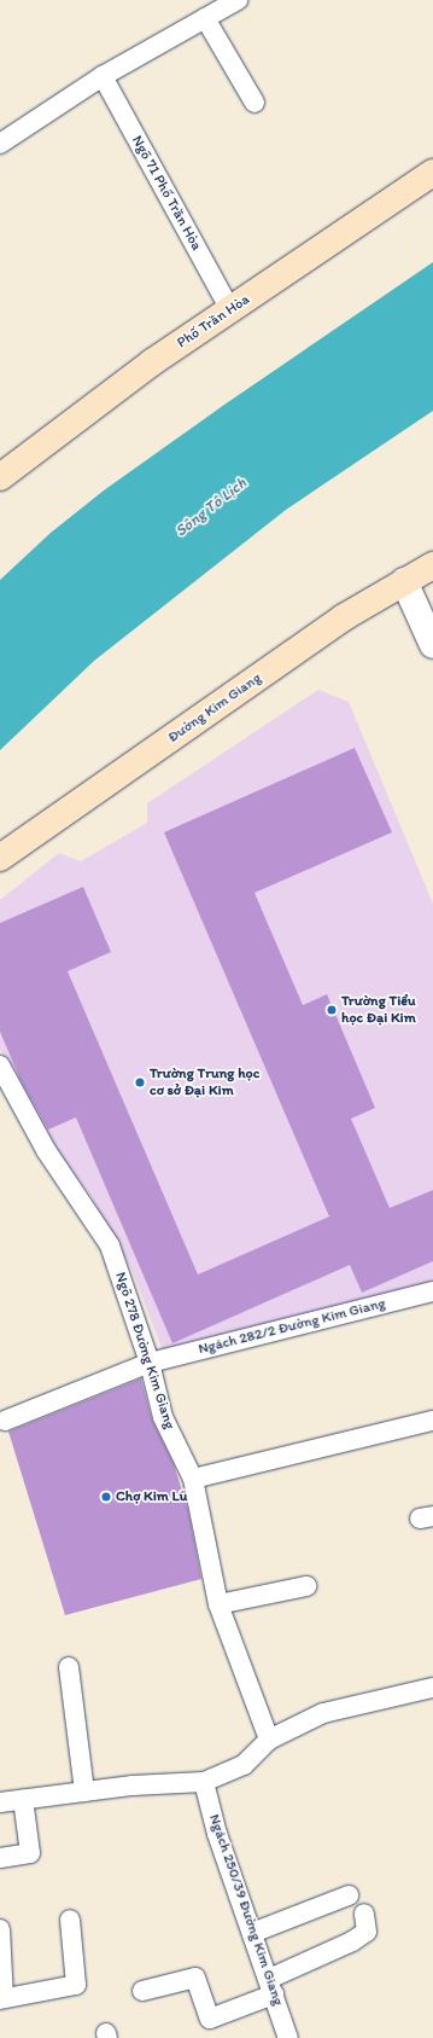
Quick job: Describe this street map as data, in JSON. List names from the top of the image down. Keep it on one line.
{"streets":{"main road":["Phố Trần Hòa","Đường Kim Giang"],"lane":["Ngõ 71 Phố Trần Hòa","Ngách 282/2 Đường Kim Giang","Ngõ 278 Đường Kim Giang","Ngách 250/39 Đường Kim Giang"]},"crossings":[["Ngõ 71 Phố Trần Hòa","Phố Trần Hòa"],["Ngách 282/2 Đường Kim Giang","Ngõ 278 Đường Kim Giang"]],"water":["Sông Tô Lịch"],"places":["Trường Tiểu học Đại Kim","Trường Trung học cơ sở Đại Kim","Chợ Kim Lũ"]}
